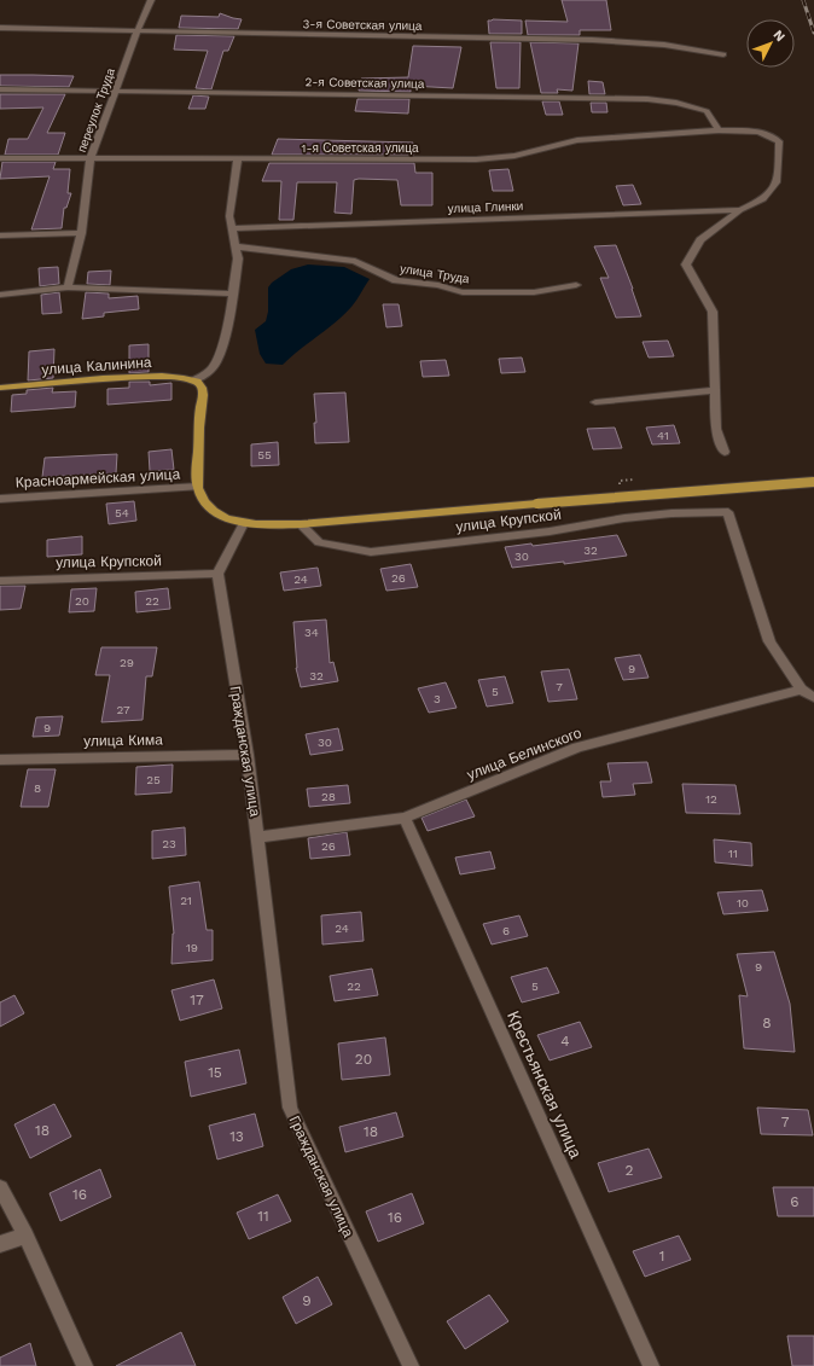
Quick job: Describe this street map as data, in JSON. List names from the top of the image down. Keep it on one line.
{"streets":{"main road":["улица Калинина"],"street":["3-я Советская улица","2-я Советская улица","переулок Труда","1-я Советская улица","улица Глинки","улица Труда","Красноармейская улица","улица Крупской","улица Кима","Гражданская улица","улица Белинского","Крестьянская улица"]},"crossings":[["3-я Советская улица","переулок Труда"],["2-я Советская улица","переулок Труда"],["2-я Советская улица","1-я Советская улица"],["переулок Труда","1-я Советская улица"],["1-я Советская улица","улица Глинки"],["улица Крупской","Гражданская улица"],["улица Крупской","улица Белинского"],["улица Кима","Гражданская улица"],["Гражданская улица","улица Белинского"],["улица Белинского","Крестьянская улица"]],"house_numbers":["41","55","54","32","30","26","24","20","22","34","29","9","32","7","5","3","27","9","30","25","8","28","12","23","26","11","21","10","24","6","19","9","22","5","17","8","4","20","15","7","18","18","13","2","16","6","11","16","1","9"],"north":"top right"}
